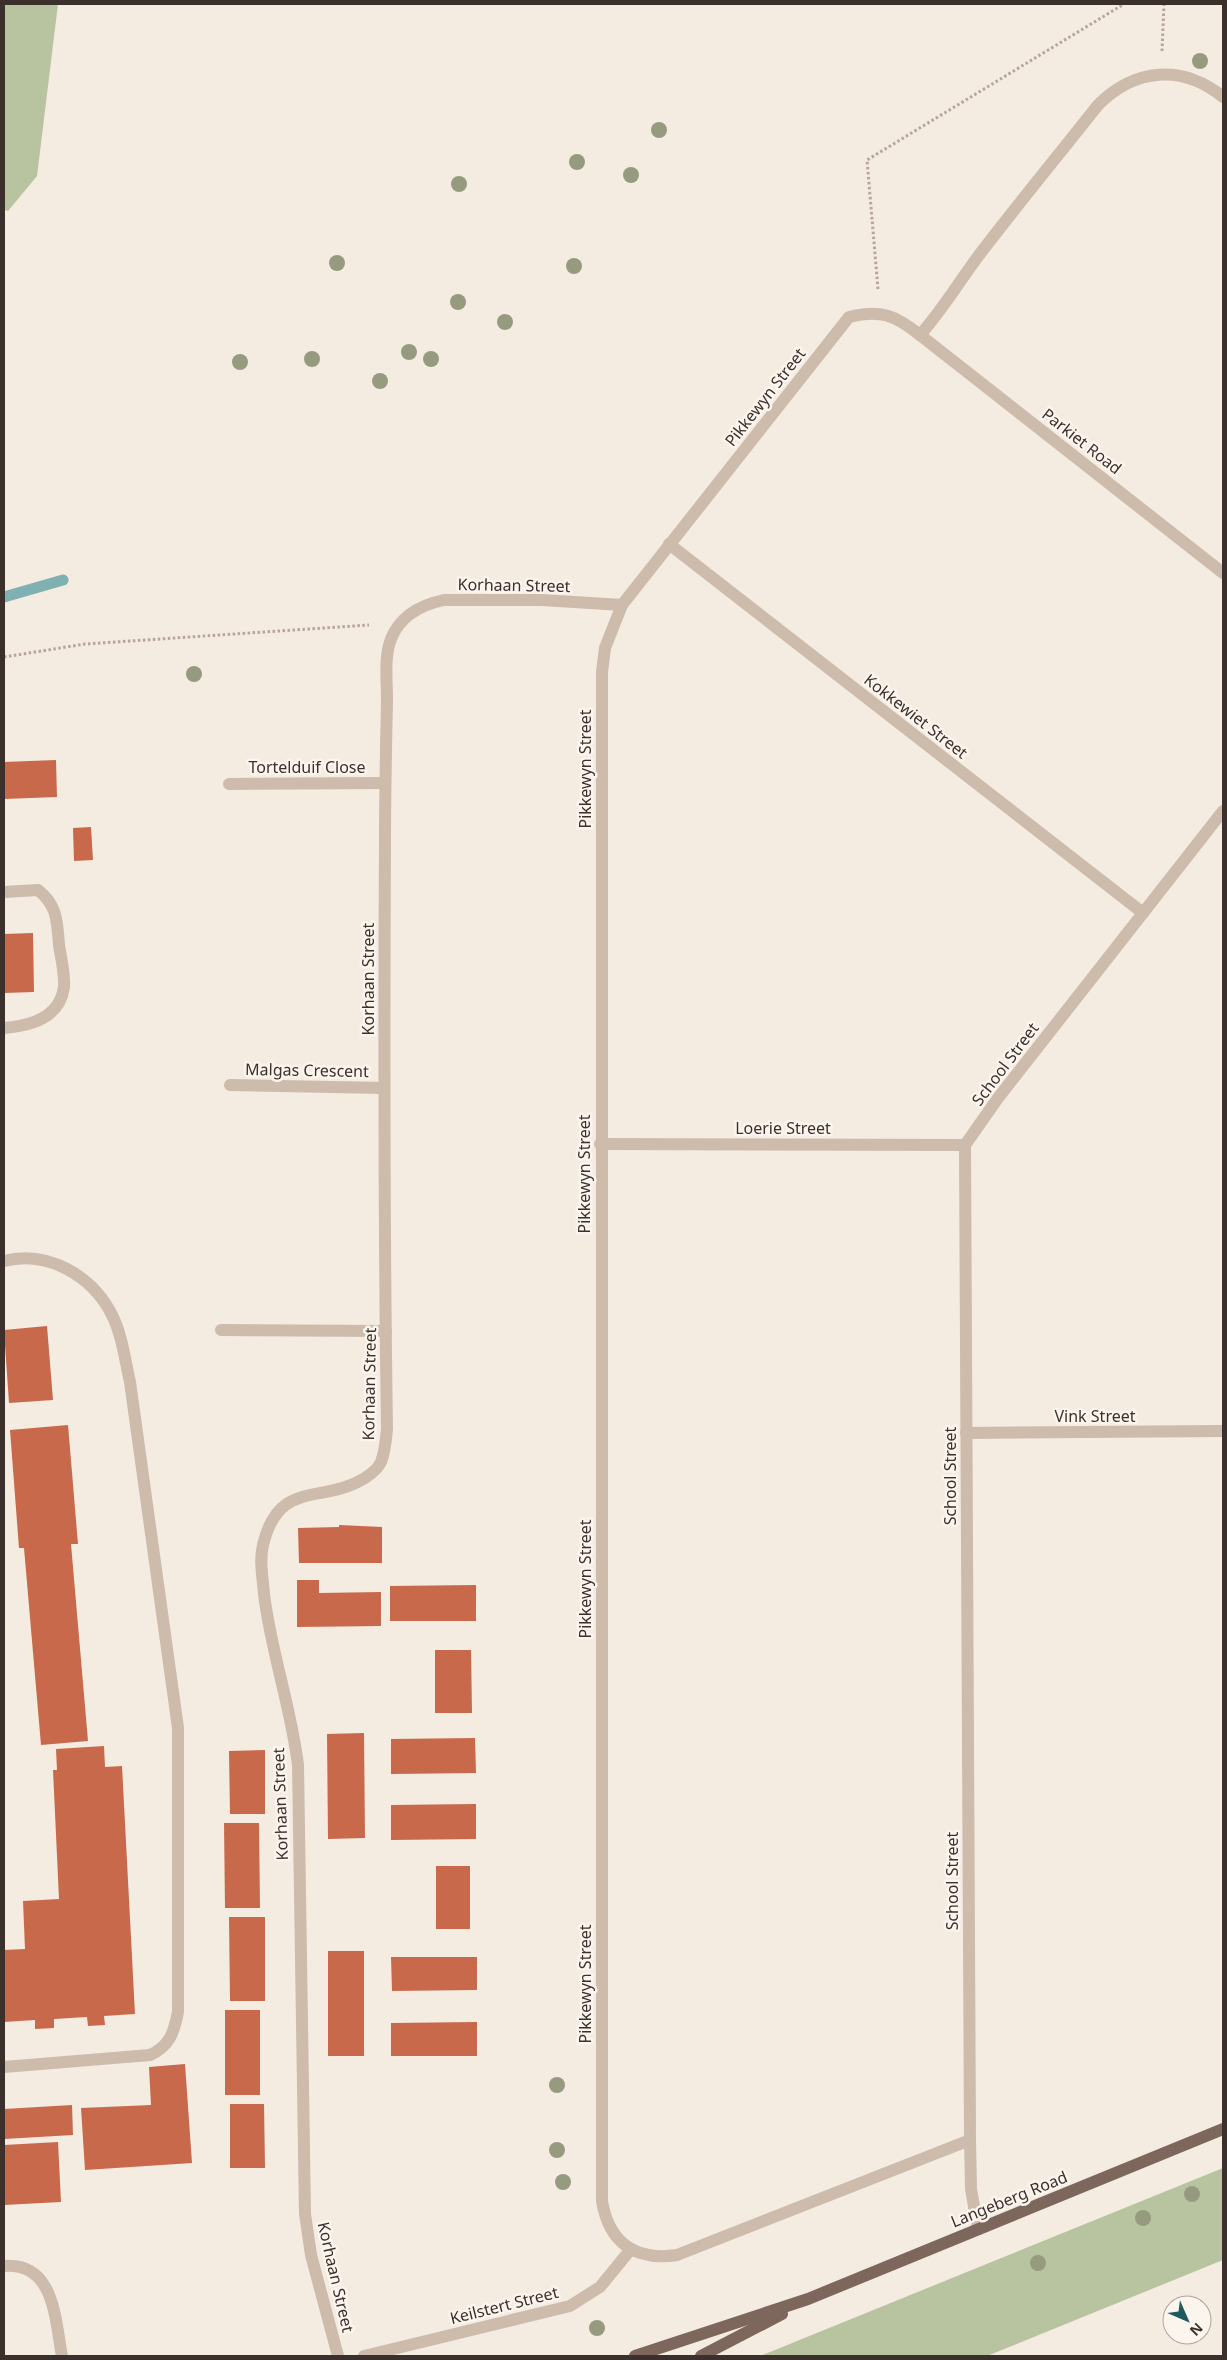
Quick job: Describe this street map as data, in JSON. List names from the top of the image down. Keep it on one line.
{"streets":{"main road":["Langeberg Road"],"street":["Pikkewyn Street","Parkiet Road","Korhaan Street","Kokkewiet Street","Tortelduif Close","School Street","Malgas Crescent","Loerie Street","Vink Street","Keilstert Street"]},"crossings":[["Pikkewyn Street","Parkiet Road"],["Pikkewyn Street","Korhaan Street"],["Pikkewyn Street","Kokkewiet Street"],["Pikkewyn Street","School Street"],["Pikkewyn Street","Loerie Street"],["Pikkewyn Street","Keilstert Street"],["Korhaan Street","Tortelduif Close"],["Korhaan Street","Malgas Crescent"],["Kokkewiet Street","School Street"],["School Street","Loerie Street"],["School Street","Vink Street"],["School Street","Langeberg Road"]],"north":"bottom right"}
